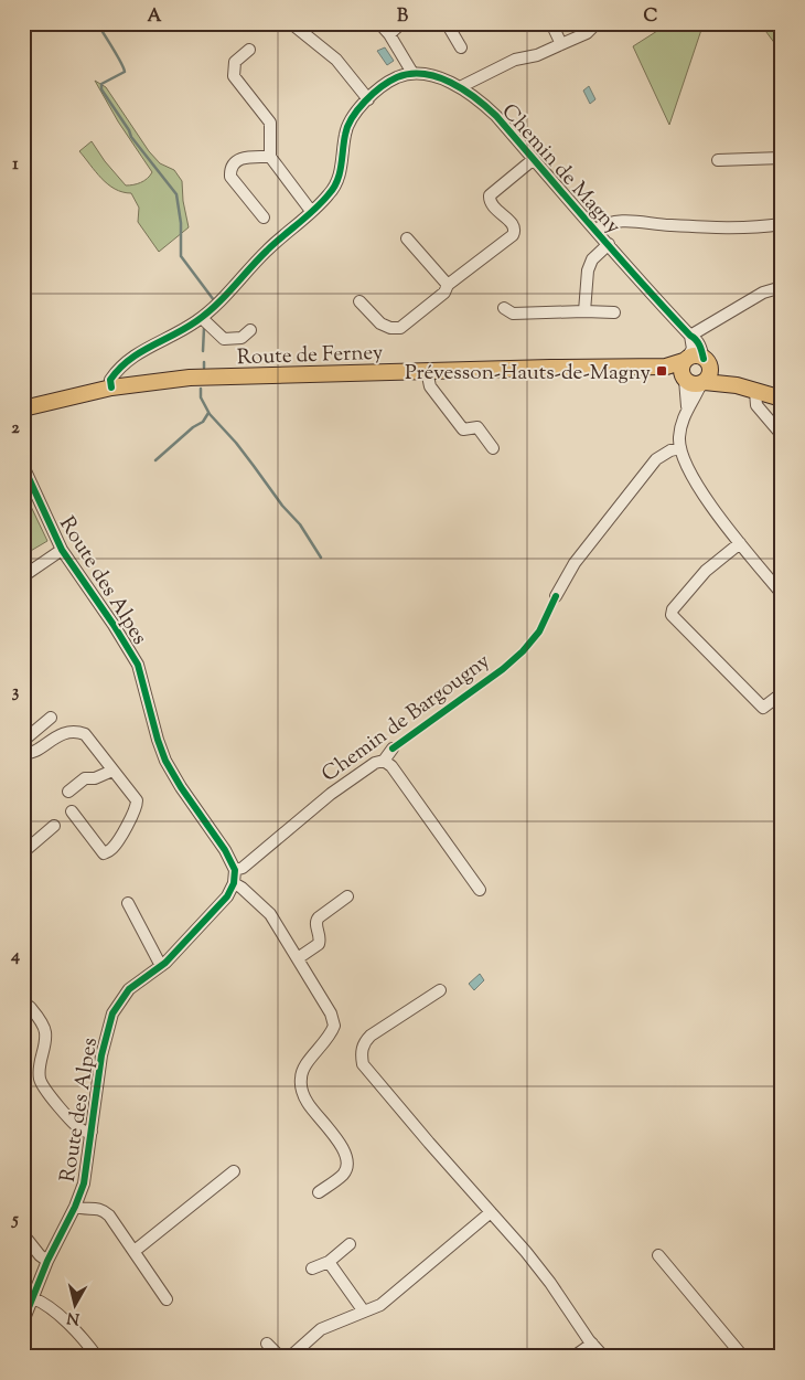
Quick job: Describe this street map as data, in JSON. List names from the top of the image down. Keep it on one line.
{"streets":{"main road":["Route de Ferney"],"street":["Chemin de Magny","Route des Alpes","Chemin de Bargougny"]},"crossings":[["Route des Alpes","Chemin de Bargougny"]],"places":{"transit":["Prévesson-Hauts-de-Magny"]},"north":"bottom","grid":{"columns":["A","B","C"],"rows":["1","2","3","4","5"]}}
